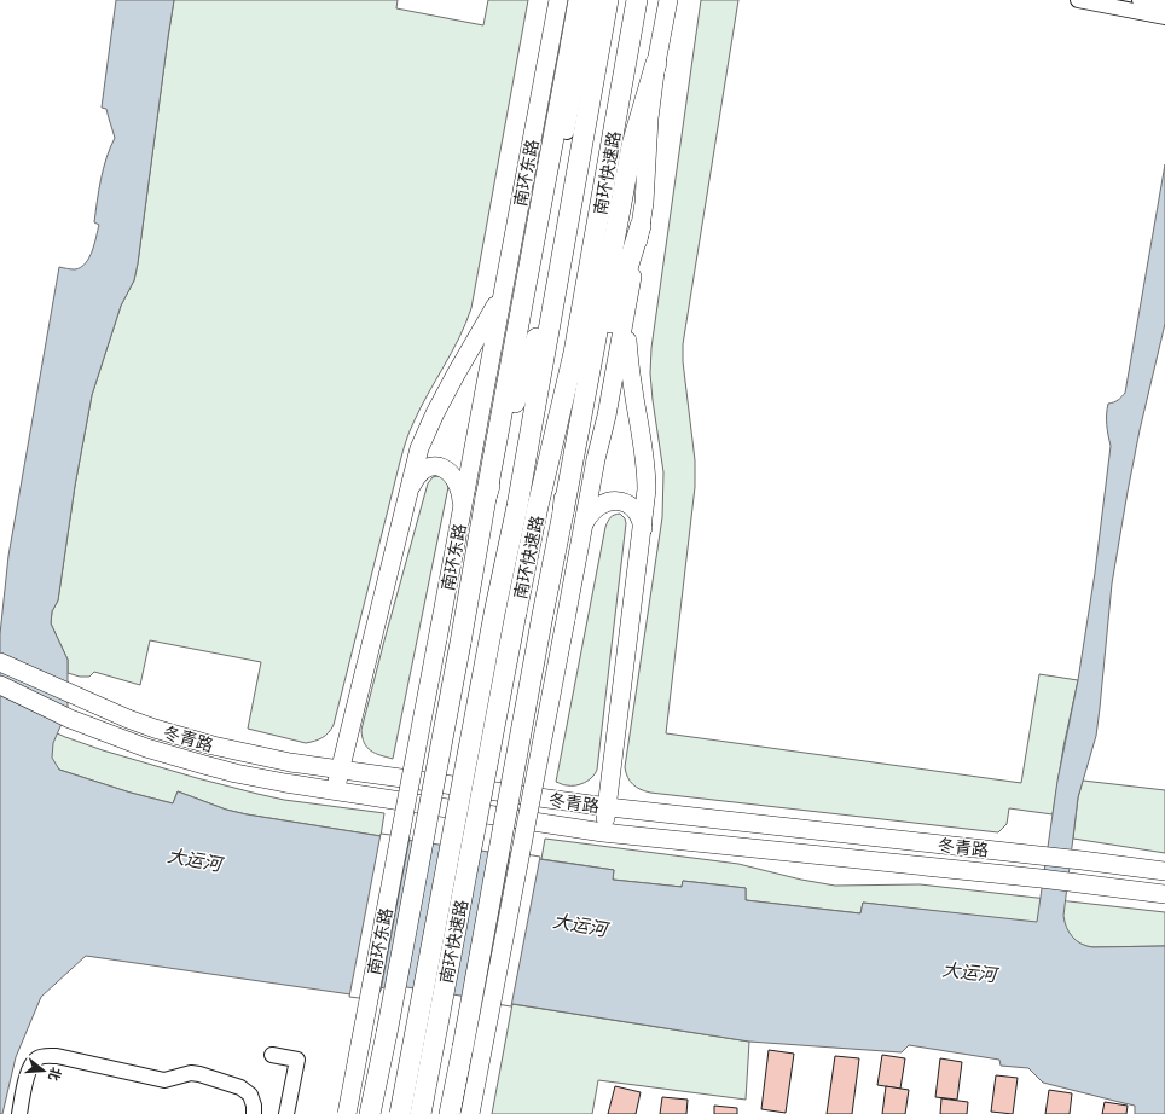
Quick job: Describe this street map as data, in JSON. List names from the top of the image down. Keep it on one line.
{"streets":{"highway":["南环快速路"],"main road":["南环东路","冬青路"]},"water":["大运河"],"north":"right"}
